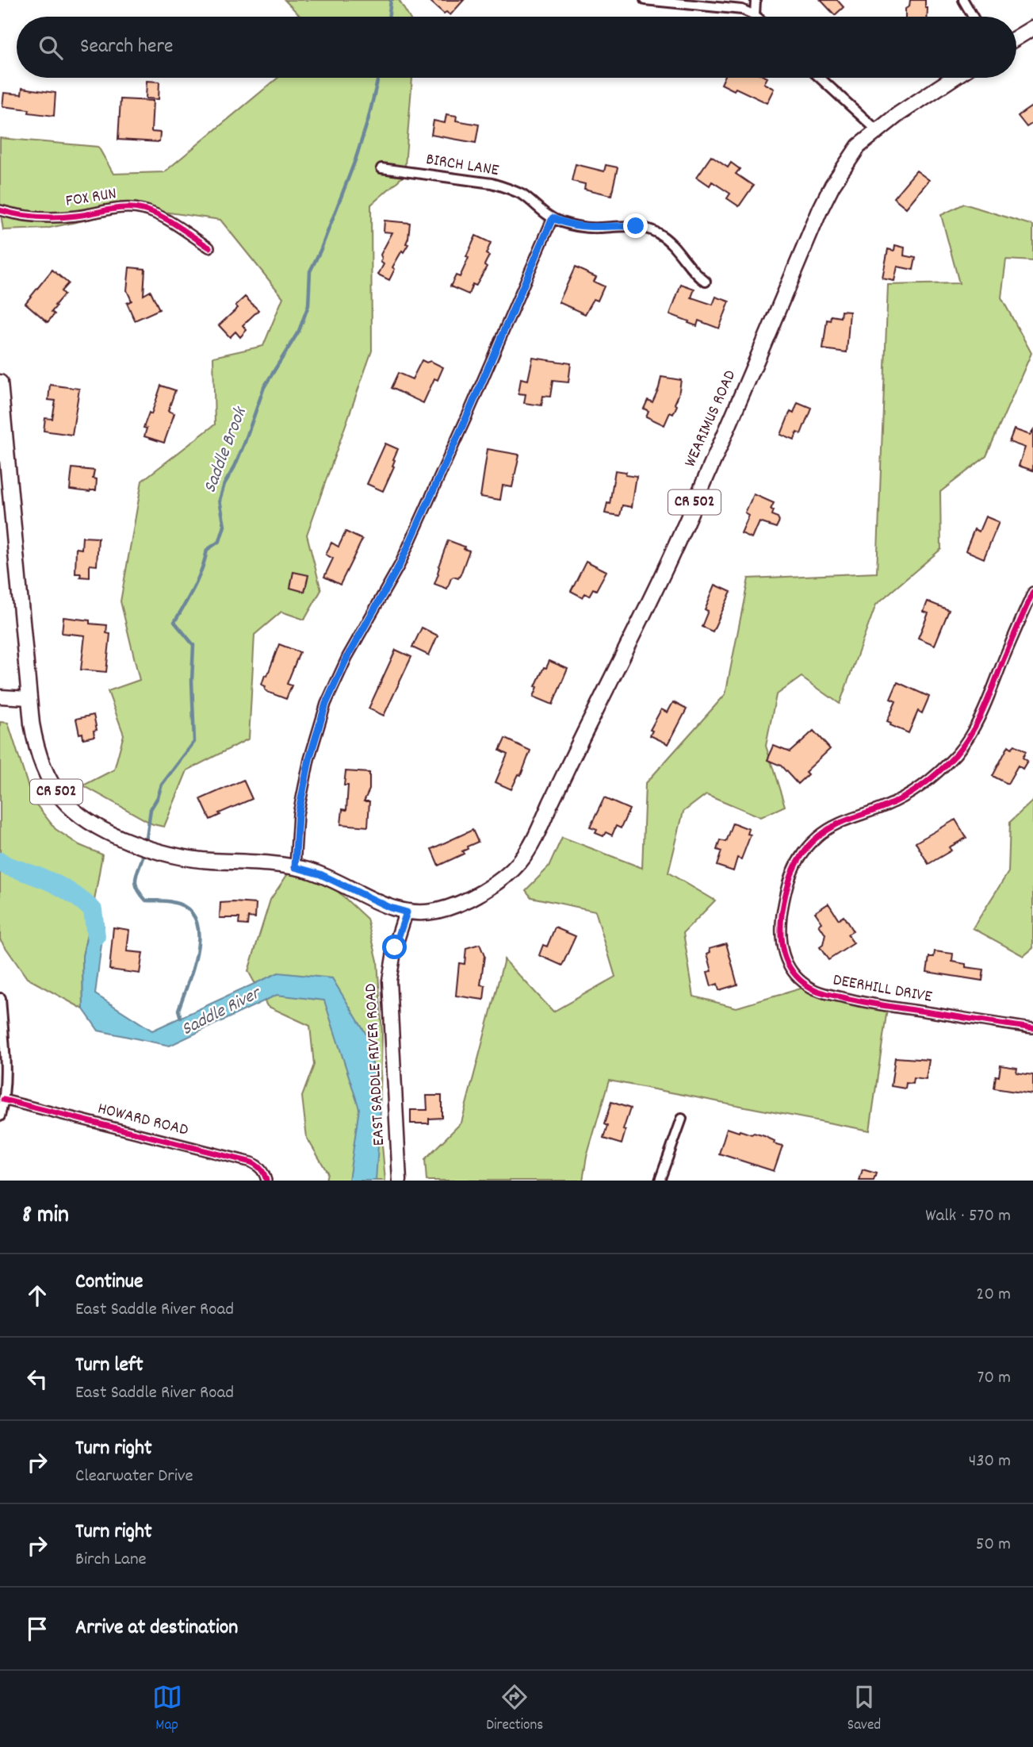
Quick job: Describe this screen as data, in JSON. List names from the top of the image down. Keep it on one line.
{"streets":{"main road":["WEARIMUS ROAD","CR 502","EAST SADDLE RIVER ROAD"],"street":["BIRCH LANE","FOX RUN","DEERHILL DRIVE","HOWARD ROAD"]},"crossings":[["WEARIMUS ROAD","CR 502"],["WEARIMUS ROAD","EAST SADDLE RIVER ROAD"],["CR 502","EAST SADDLE RIVER ROAD"]],"water":["Saddle Brook","Saddle River"],"page":{"search":"Search here","heading":["8 min","Walk · 570 m"],"list":[["Continue","East Saddle River Road","20 m"],["Turn left","East Saddle River Road","70 m"],["Turn right","Clearwater Drive","430 m"],["Turn right","Birch Lane","50 m"],"Arrive at destination"],"nav":["Map","Directions","Saved"]}}
